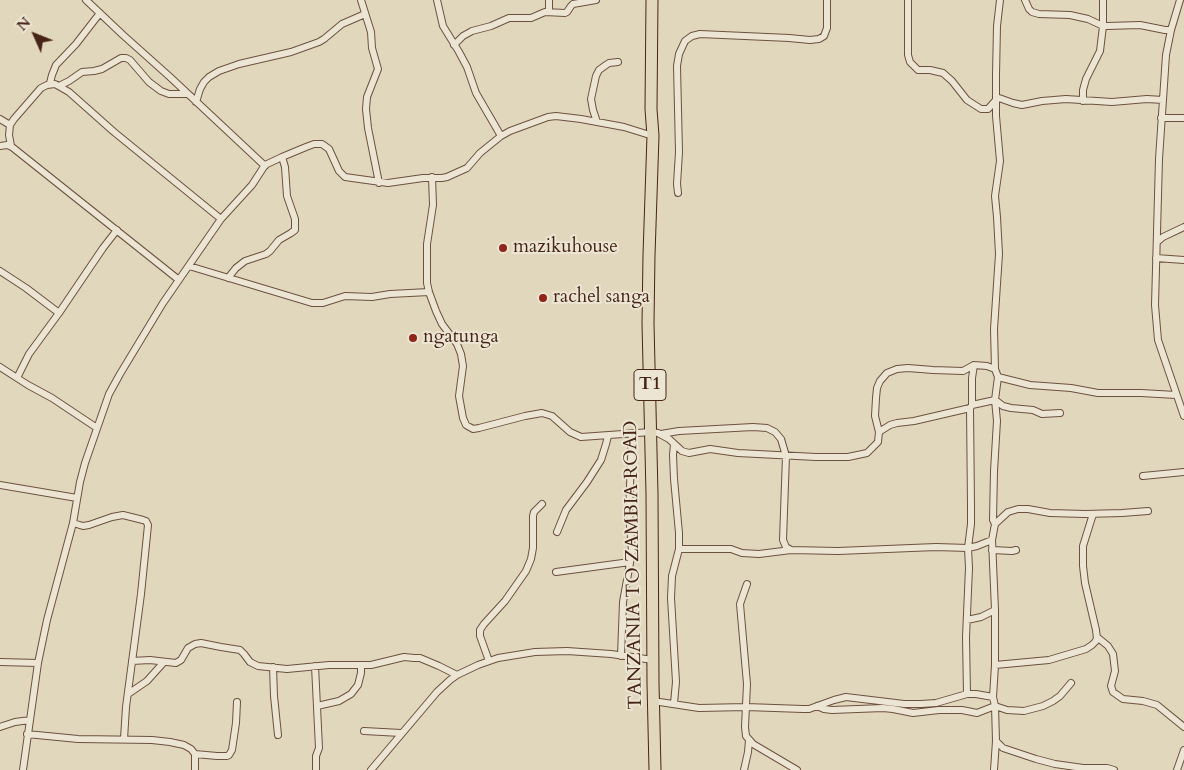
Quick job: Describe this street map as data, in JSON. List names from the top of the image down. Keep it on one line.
{"streets":{"highway":["T1","TANZANIA TO ZAMBIA ROAD"]},"places":["mazikuhouse","rachel sanga","ngatunga"],"north":"top left"}
